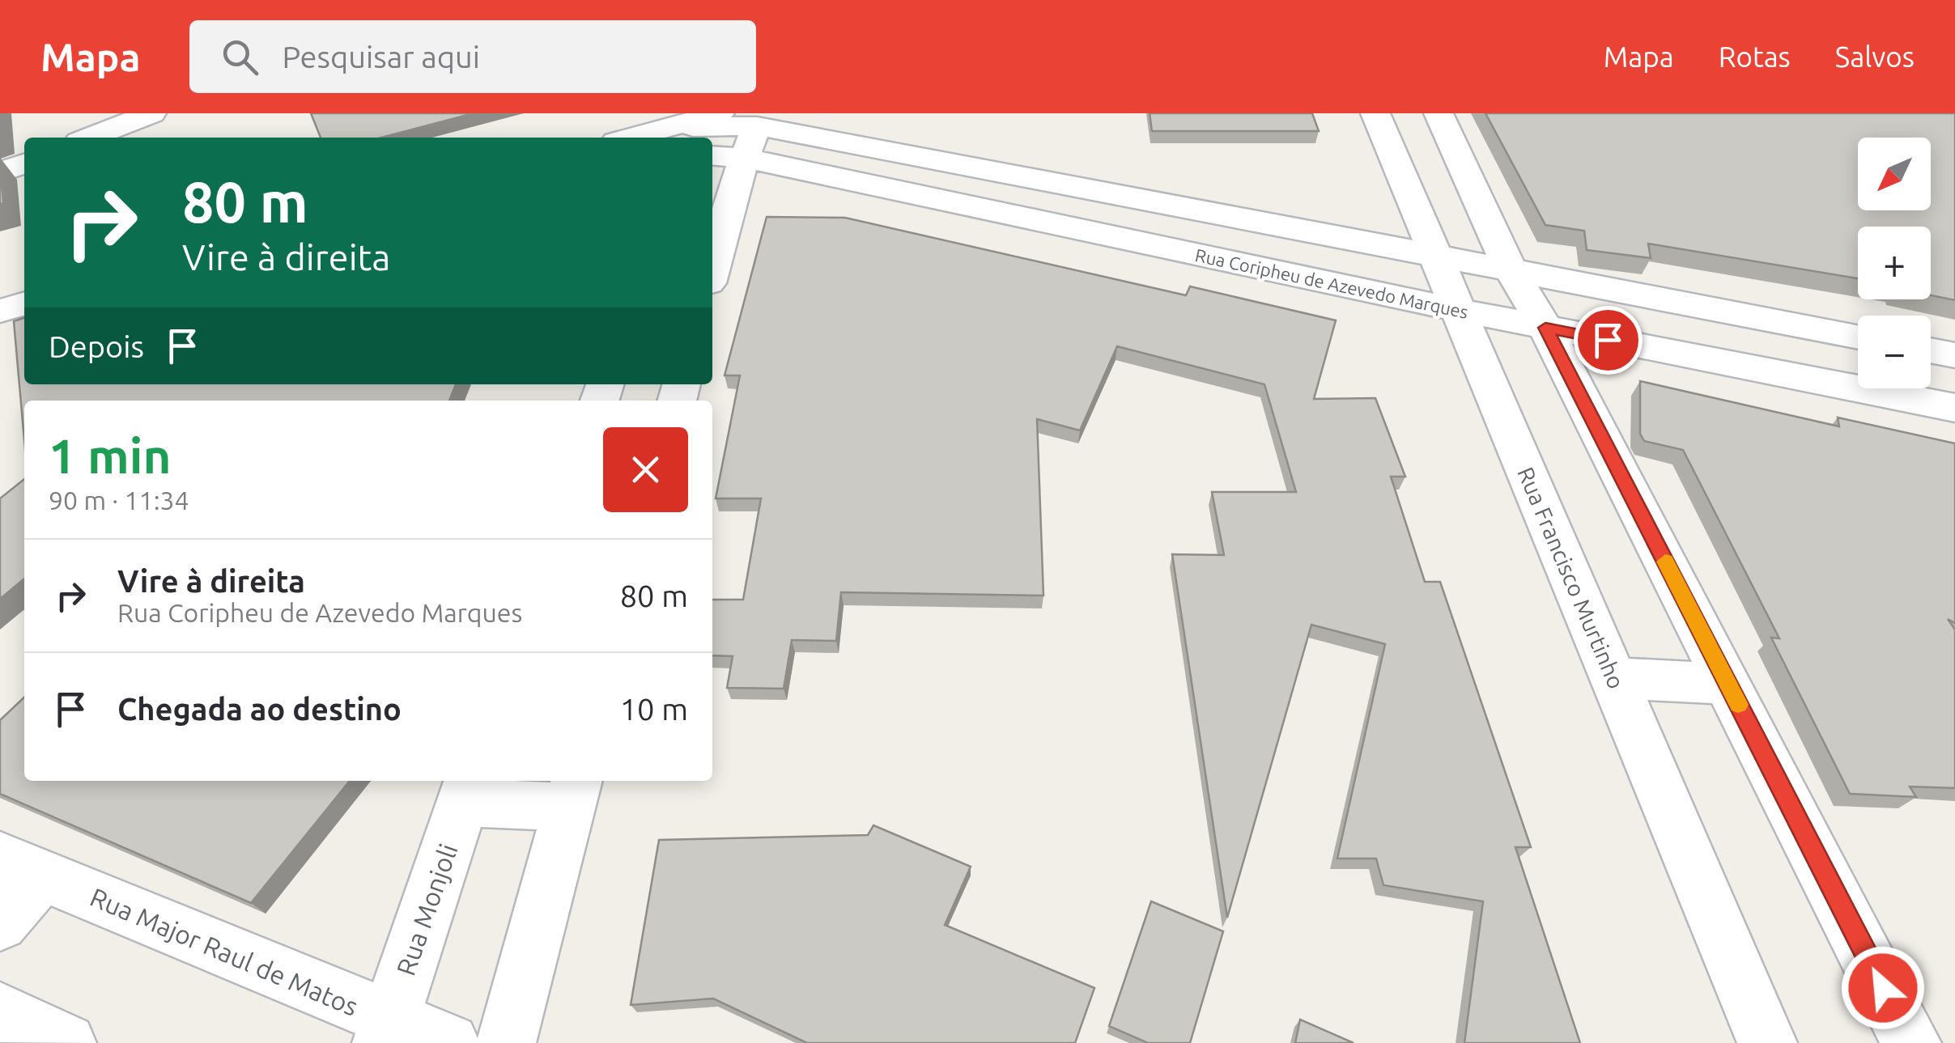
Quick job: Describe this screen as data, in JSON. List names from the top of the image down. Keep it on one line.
{"streets":{"street":["Rua Coripheu de Azevedo Marques","Rua Francisco Murtinho","Rua Monjoli","Rua Major Raul de Matos"]},"crossings":[["Rua Coripheu de Azevedo Marques","Rua Francisco Murtinho"],["Rua Monjoli","Rua Major Raul de Matos"]],"north":"bottom left","page":{"header":"Mapa","search":"Pesquisar aqui","nav":["Mapa","Rotas","Salvos"],"map_buttons":["+","−"],"turn":["80 m","Vire à direita"],"then":"Depois","heading":["1 min","90 m · 11:34"],"list":[{"name":"Vire à direita","note":"Rua Coripheu de Azevedo Marques","value":"80 m"},{"name":"Chegada ao destino","value":"10 m"}]}}
